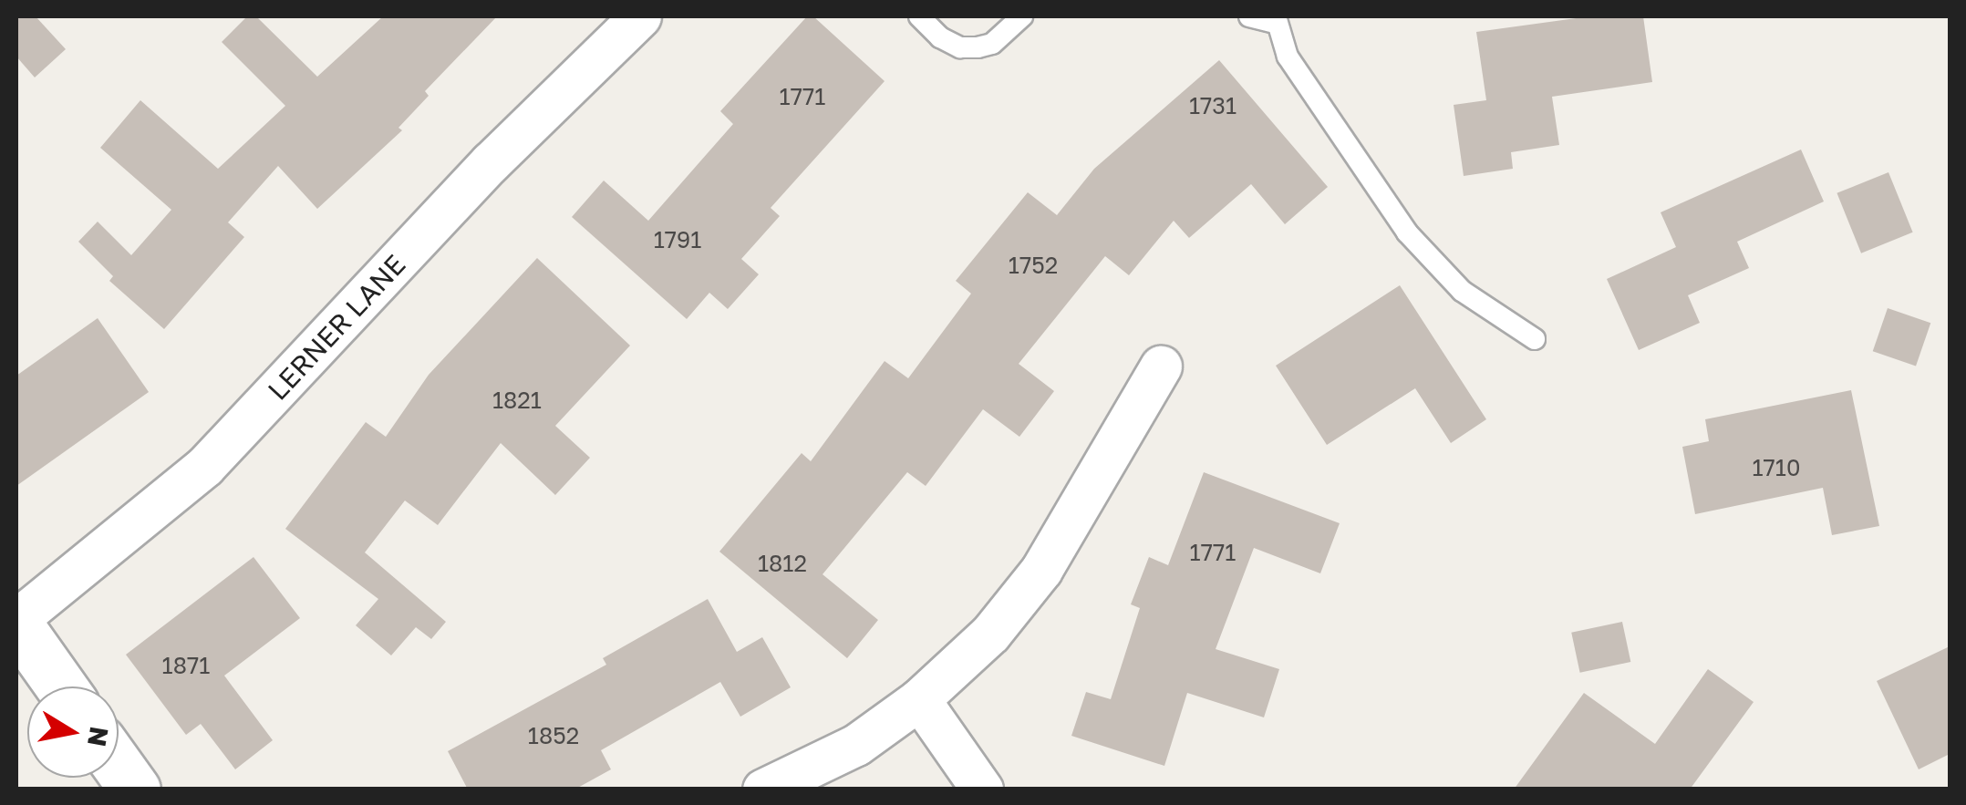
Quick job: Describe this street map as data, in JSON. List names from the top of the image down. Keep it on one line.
{"streets":{"street":["LERNER LANE"]},"house_numbers":["1771","1731","1791","1752","1821","1710","1771","1812","1871","1852"],"north":"right"}
